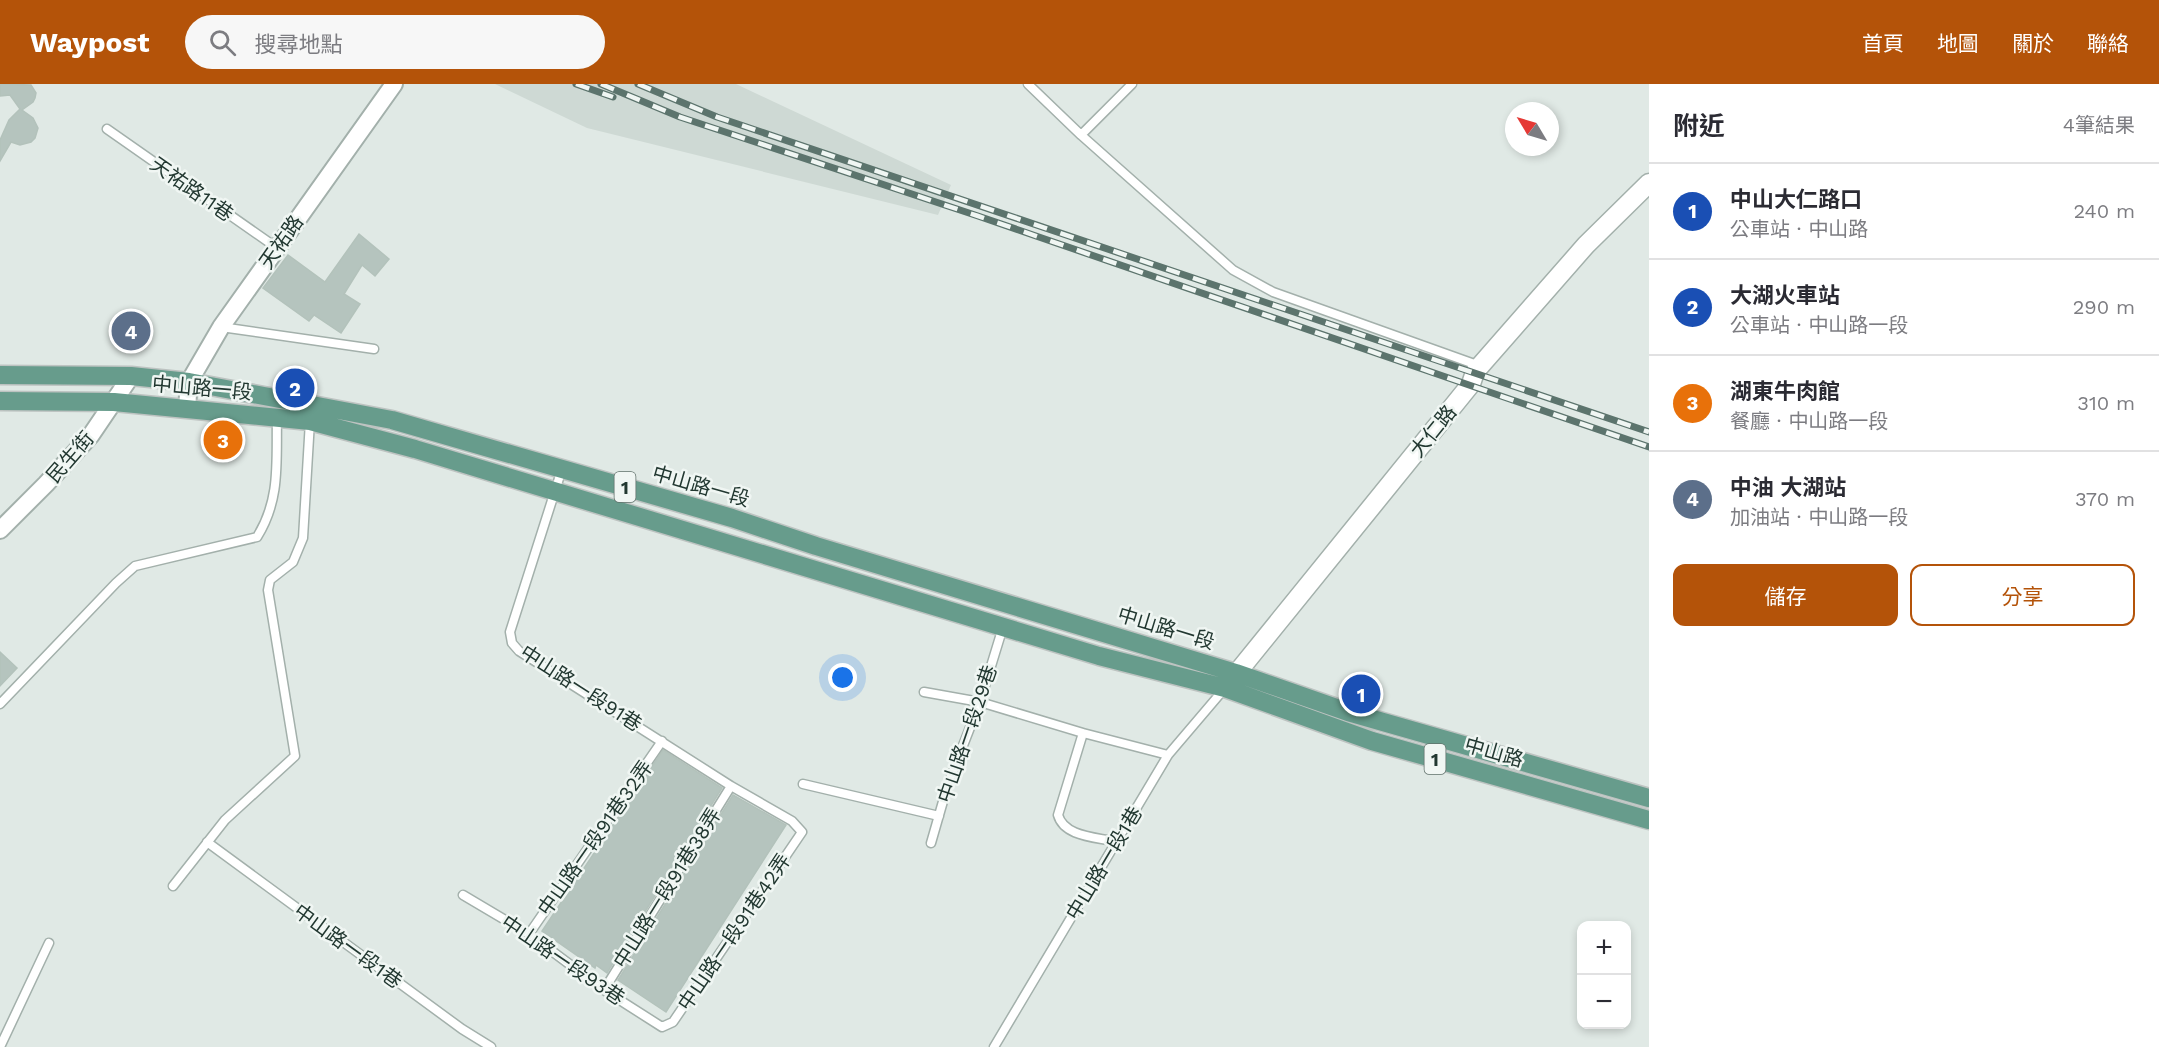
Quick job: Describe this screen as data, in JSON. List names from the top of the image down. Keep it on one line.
{"streets":{"main road":["中山路一段","1","中山路"],"street":["天祐路","大仁路","民生街"],"lane":["天祐路11巷","中山路一段91巷","中山路一段29巷","中山路一段91巷32弄","中山路一段1巷","中山路一段91巷38弄","中山路一段91巷42弄","中山路一段93巷"]},"crossings":[["天祐路11巷","天祐路"],["天祐路","中山路一段"],["中山路一段","大仁路"],["中山路一段","民生街"],["中山路一段","中山路一段91巷"],["中山路一段","中山路一段29巷"],["中山路一段","中山路"],["中山路一段","中山路一段1巷"],["大仁路","中山路"],["大仁路","中山路一段1巷"],["中山路一段91巷","中山路一段91巷32弄"],["中山路一段91巷","中山路一段91巷38弄"],["中山路一段91巷","中山路一段91巷42弄"],["中山路","中山路一段1巷"],["中山路一段91巷32弄","中山路一段93巷"],["中山路一段91巷38弄","中山路一段93巷"],["中山路一段91巷42弄","中山路一段93巷"]],"north":"top left","page":{"header":"Waypost","search":"搜尋地點","nav":["首頁","地圖","關於","聯絡"],"heading":["附近","4筆結果"],"list":[{"mark":"1","name":"中山大仁路口","note":"公車站 · 中山路","value":"240 m"},{"mark":"2","name":"大湖火車站","note":"公車站 · 中山路一段","value":"290 m"},{"mark":"3","name":"湖東牛肉館","note":"餐廳 · 中山路一段","value":"310 m"},{"mark":"4","name":"中油 大湖站","note":"加油站 · 中山路一段","value":"370 m"}],"pins":["4","2","3","1"],"buttons":["儲存","分享"],"map_buttons":["+","−"]}}
